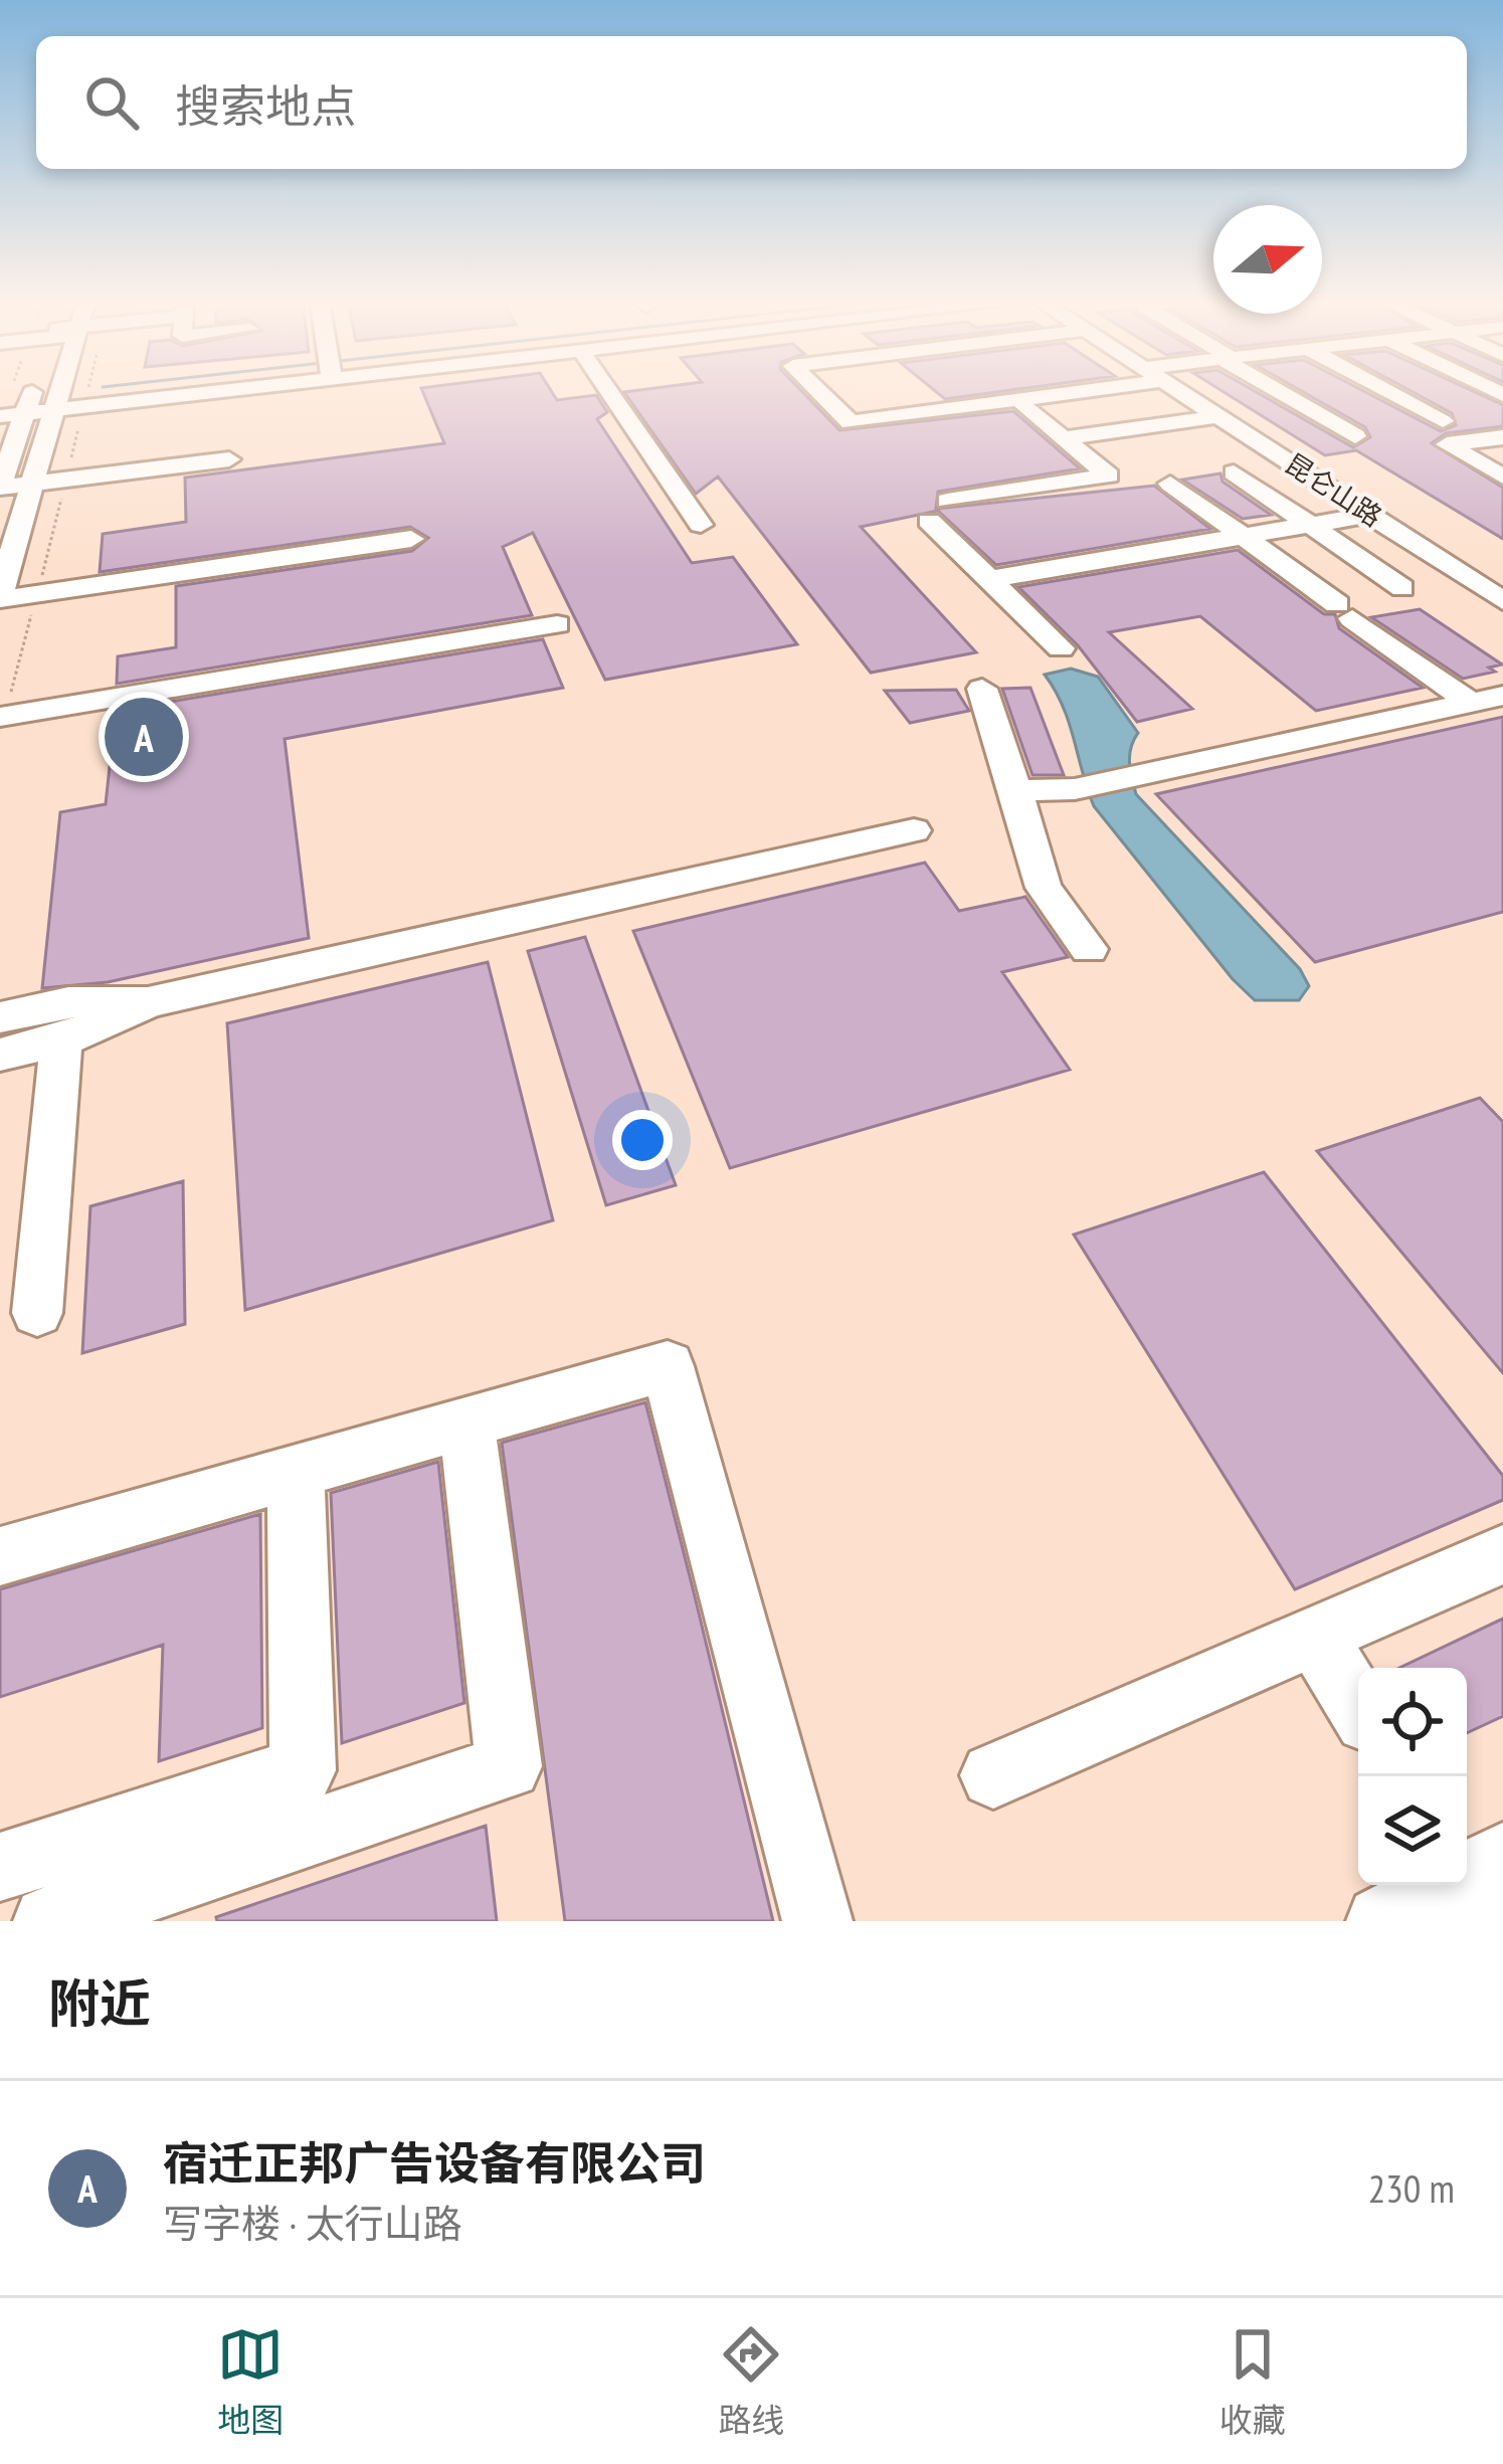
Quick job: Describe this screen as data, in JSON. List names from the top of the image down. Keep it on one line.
{"streets":{"street":["昆仑山路"]},"north":"right","page":{"search":"搜索地点","pins":"A","heading":"附近","list":[{"mark":"A","name":"宿迁正邦广告设备有限公司","note":"写字楼 · 太行山路","value":"230 m"}],"nav":["地图","路线","收藏"]}}
